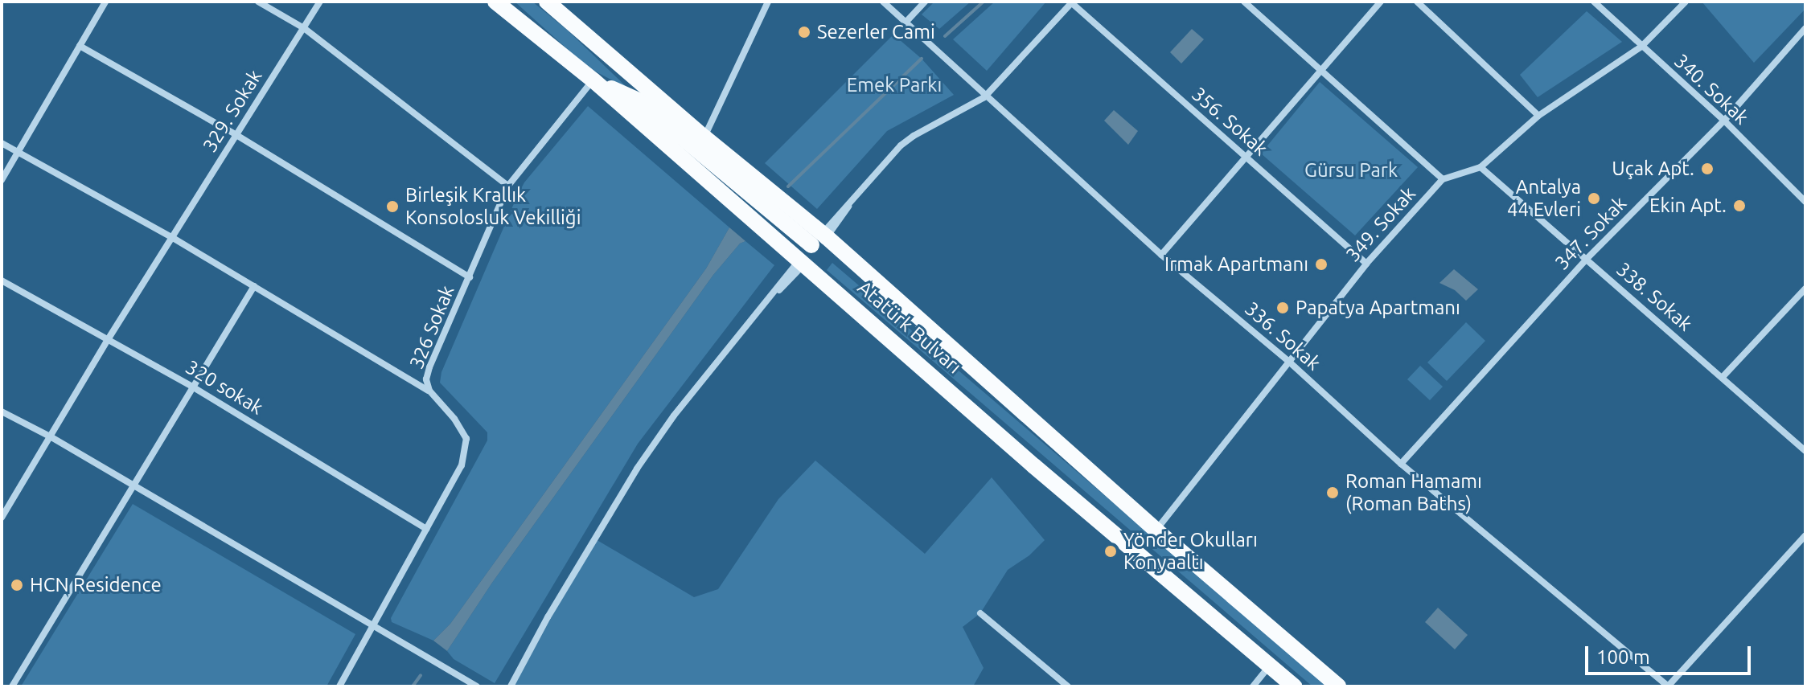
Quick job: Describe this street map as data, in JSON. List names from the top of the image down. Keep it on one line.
{"streets":{"main road":["Atatürk Bulvarı"],"street":["340. Sokak","329. Sokak","356. Sokak","349. Sokak","347. Sokak","338. Sokak","326 Sokak","336. Sokak","320 sokak"]},"crossings":[["340. Sokak","349. Sokak"],["340. Sokak","347. Sokak"],["329. Sokak","320 sokak"],["356. Sokak","349. Sokak"],["349. Sokak","338. Sokak"],["349. Sokak","Atatürk Bulvarı"],["349. Sokak","336. Sokak"],["347. Sokak","338. Sokak"],["347. Sokak","336. Sokak"],["326 Sokak","Atatürk Bulvarı"],["326 Sokak","320 sokak"]],"parks":["Emek Parkı","Gürsu Park"],"places":["Sezerler Cami","Uçak Apt.","Antalya 44 Evleri","Ekin Apt.","Birleşik Krallık Konsolosluk Vekilliği","Irmak Apartmanı","Papatya Apartmanı","Roman Hamamı (Roman Baths)","Yönder Okulları Konyaaltı","HCN Residence"],"scale_bar":"100 m"}
